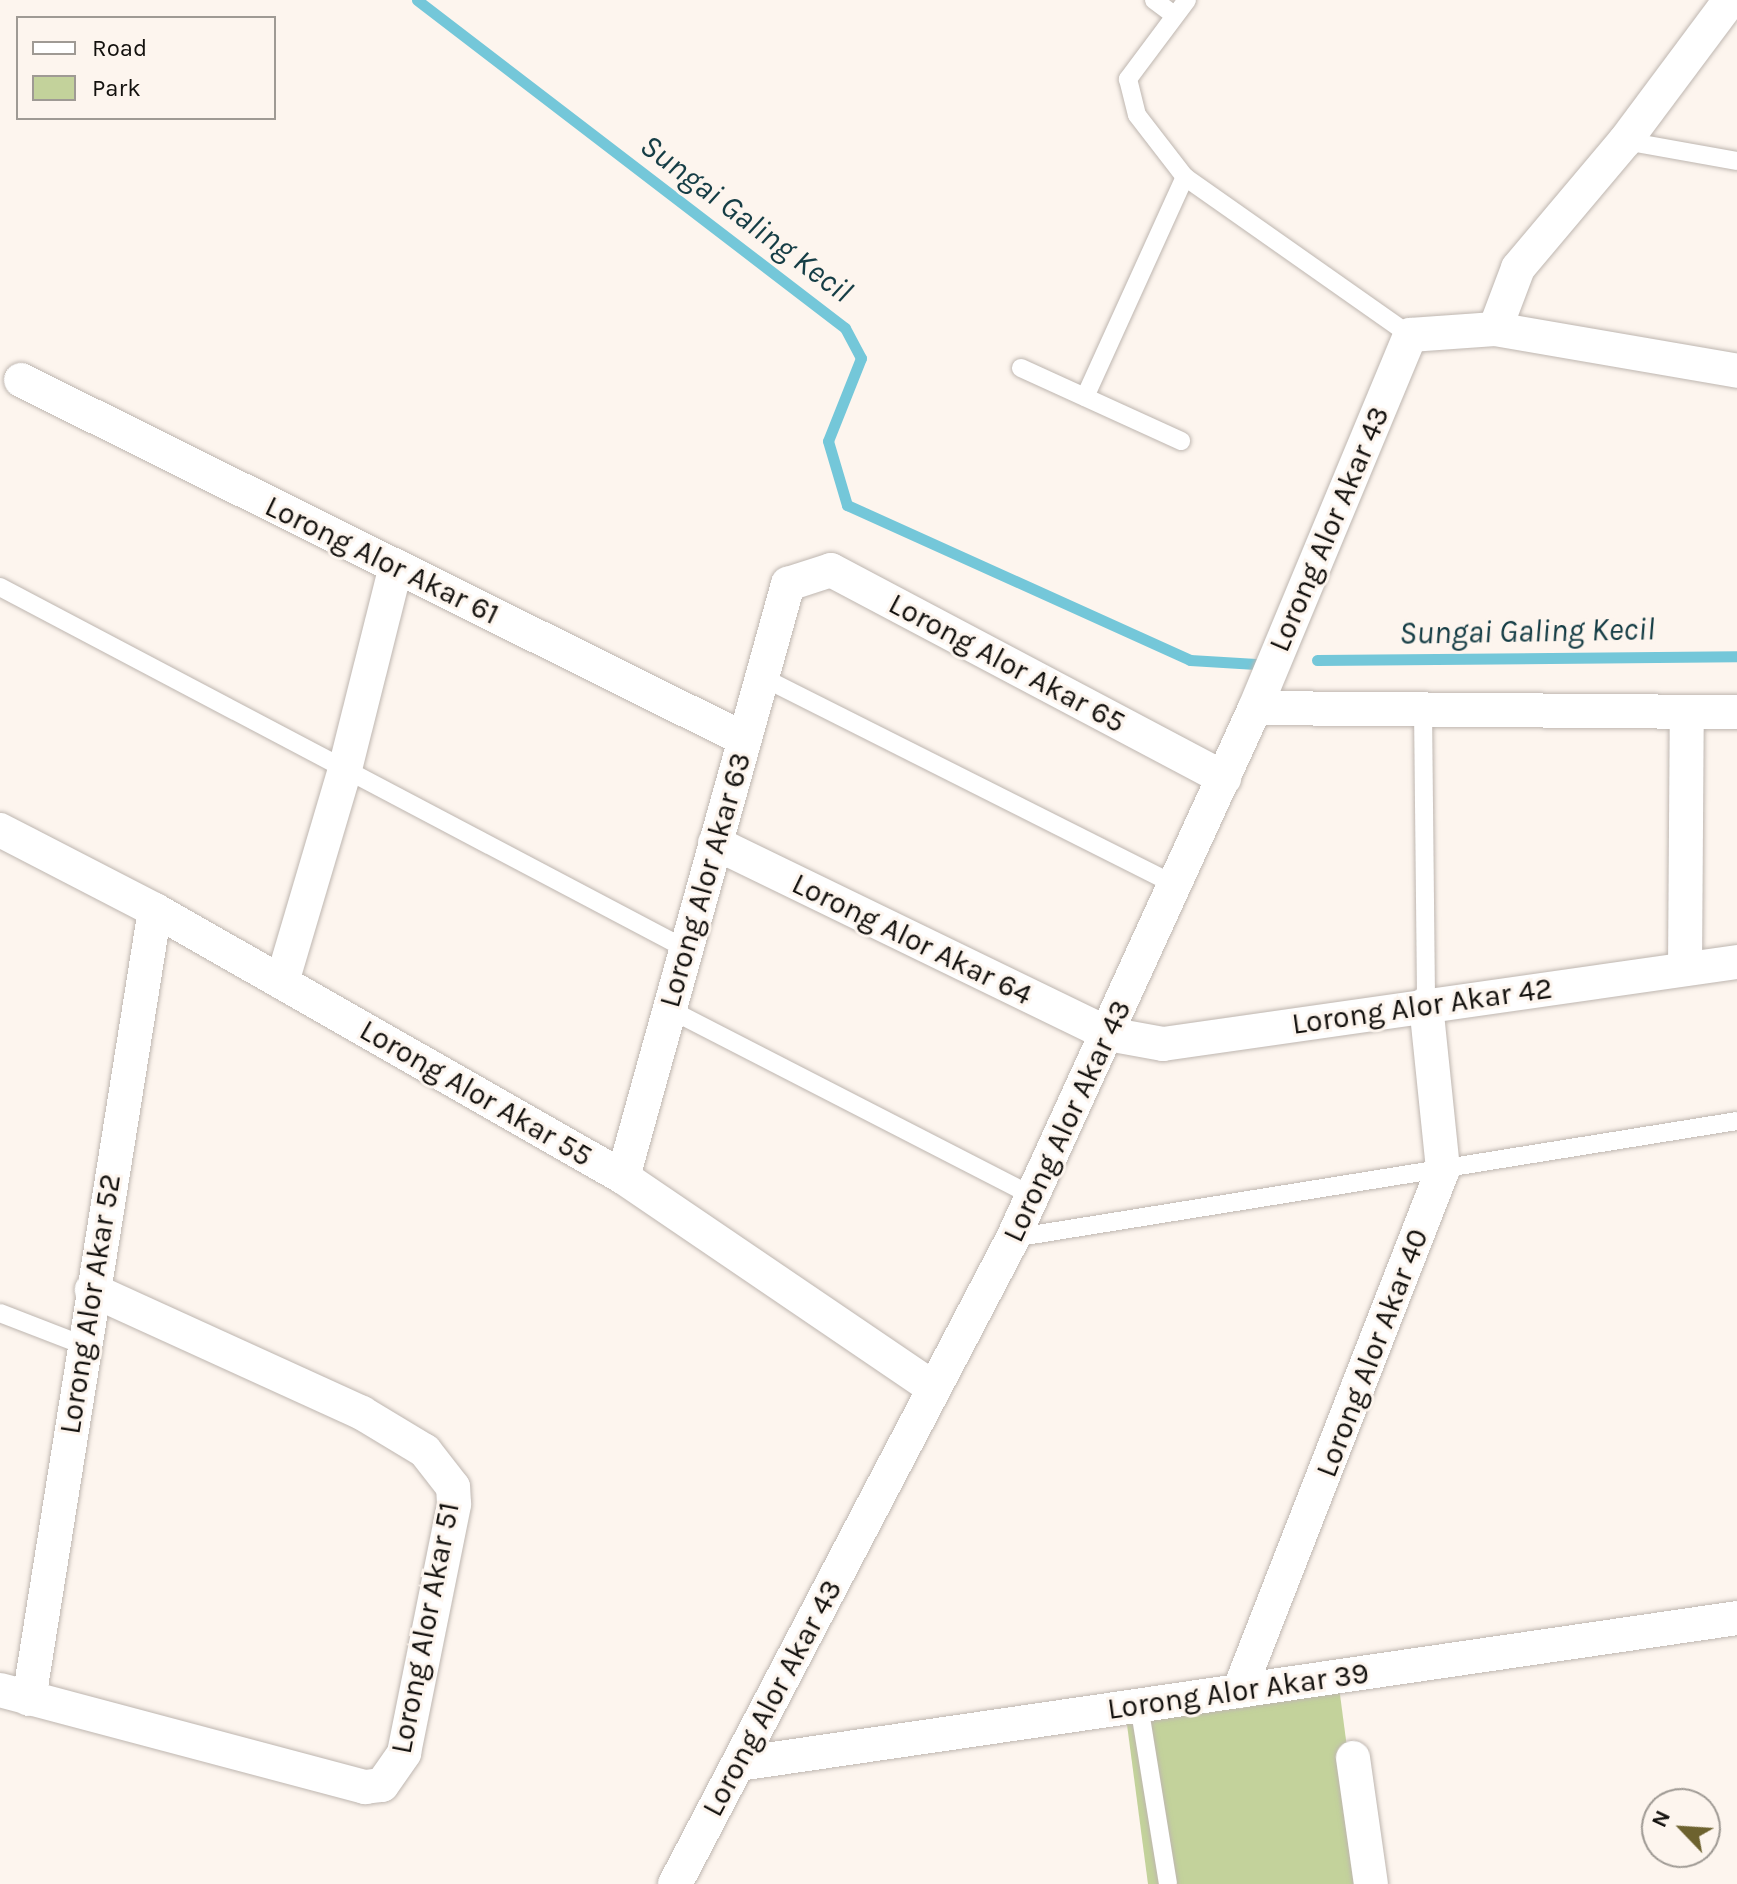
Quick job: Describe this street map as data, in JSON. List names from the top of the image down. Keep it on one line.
{"streets":{"street":["Lorong Alor Akar 43","Lorong Alor Akar 61","Lorong Alor Akar 65","Lorong Alor Akar 63","Lorong Alor Akar 64","Lorong Alor Akar 42","Lorong Alor Akar 55","Lorong Alor Akar 52","Lorong Alor Akar 40","Lorong Alor Akar 51","Lorong Alor Akar 39"]},"crossings":[["Lorong Alor Akar 43","Lorong Alor Akar 65"],["Lorong Alor Akar 43","Lorong Alor Akar 64"],["Lorong Alor Akar 43","Lorong Alor Akar 42"],["Lorong Alor Akar 43","Lorong Alor Akar 55"],["Lorong Alor Akar 43","Lorong Alor Akar 39"],["Lorong Alor Akar 61","Lorong Alor Akar 63"],["Lorong Alor Akar 65","Lorong Alor Akar 63"],["Lorong Alor Akar 63","Lorong Alor Akar 64"],["Lorong Alor Akar 63","Lorong Alor Akar 55"],["Lorong Alor Akar 64","Lorong Alor Akar 42"],["Lorong Alor Akar 42","Lorong Alor Akar 40"],["Lorong Alor Akar 55","Lorong Alor Akar 52"],["Lorong Alor Akar 52","Lorong Alor Akar 51"],["Lorong Alor Akar 40","Lorong Alor Akar 39"]],"water":["Sungai Galing Kecil"],"legend":["Road","Park"],"north":"top left"}
